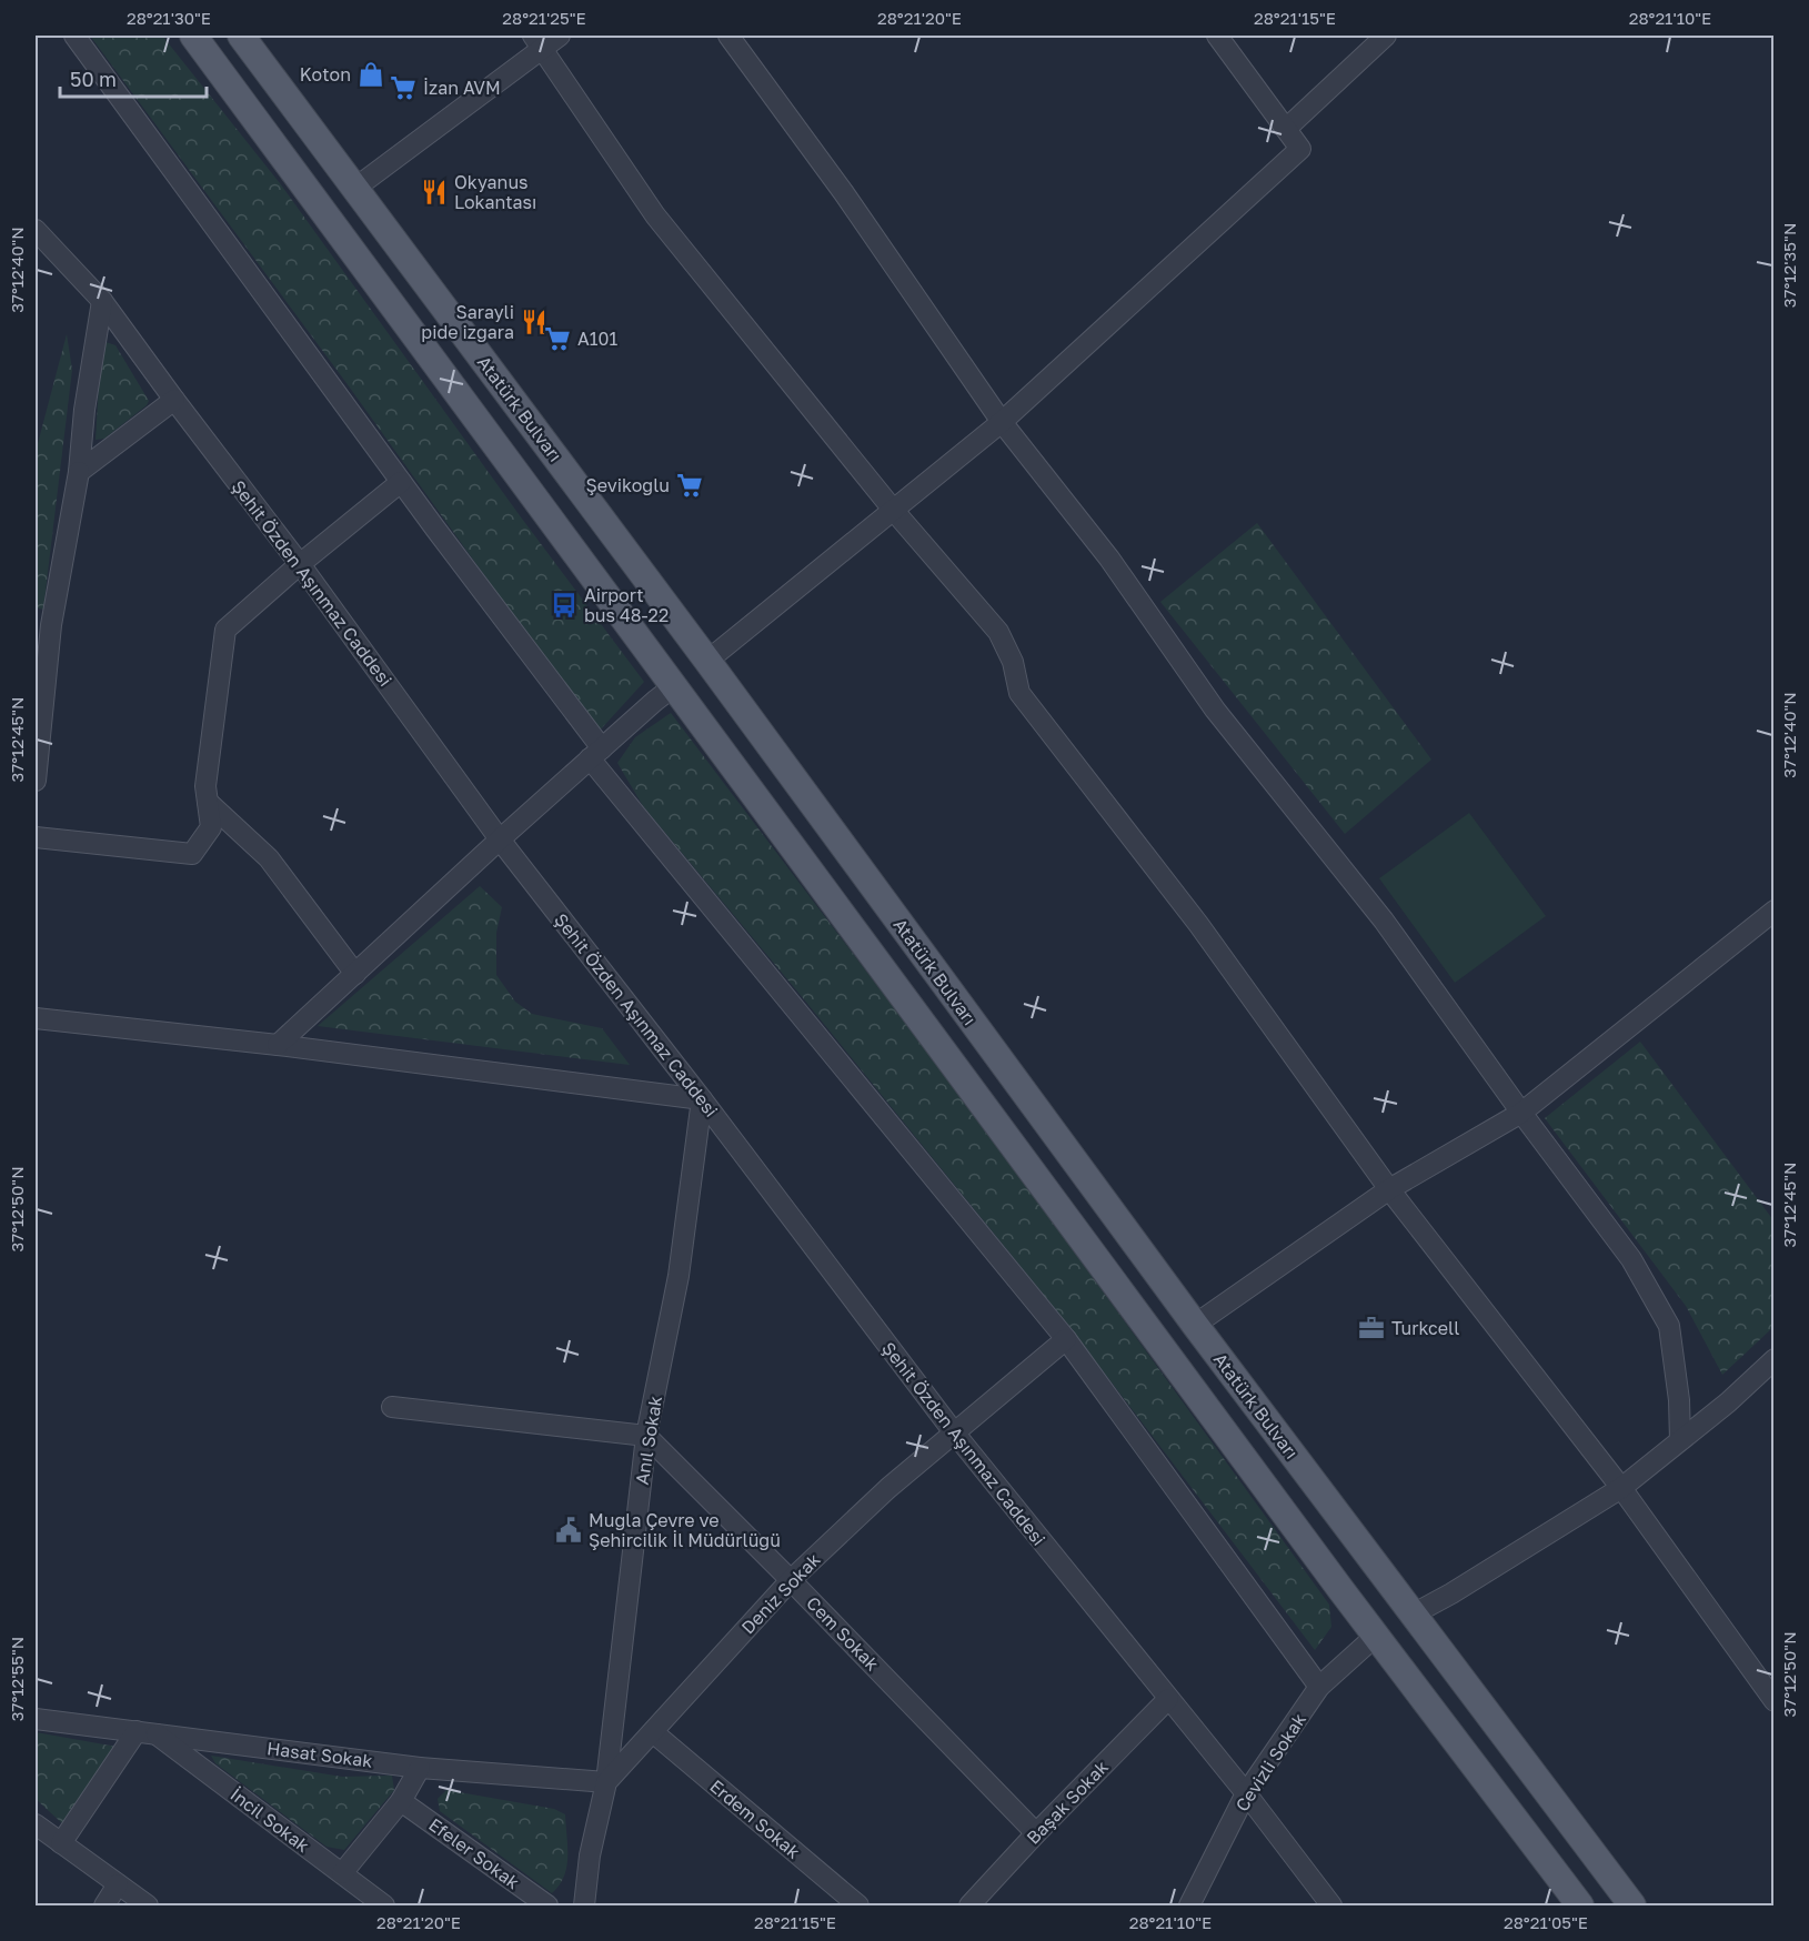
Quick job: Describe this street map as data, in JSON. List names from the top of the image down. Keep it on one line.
{"streets":{"main road":["Atatürk Bulvarı"],"street":["Şehit Özden Aşınmaz Caddesi","Anıl Sokak","Deniz Sokak","Cem Sokak","Hasat Sokak","Cevizli Sokak","Başak Sokak","Erdem Sokak","İncil Sokak","Efeler Sokak"]},"crossings":[["Şehit Özden Aşınmaz Caddesi","Anıl Sokak"],["Şehit Özden Aşınmaz Caddesi","Deniz Sokak"],["Şehit Özden Aşınmaz Caddesi","Cevizli Sokak"],["Şehit Özden Aşınmaz Caddesi","Başak Sokak"],["Anıl Sokak","Deniz Sokak"],["Anıl Sokak","Cem Sokak"],["Anıl Sokak","Hasat Sokak"],["Deniz Sokak","Cem Sokak"],["Deniz Sokak","Hasat Sokak"],["Deniz Sokak","Erdem Sokak"],["Cem Sokak","Başak Sokak"],["Hasat Sokak","İncil Sokak"]],"places":{"shop":["Koton"],"supermarket":["İzan AVM","A101","Şevikoğlu"],"restaurant":["Okyanus Lokantası","Sarayli pide izgara"],"bus stop":["Airport bus 48-22"],"office":["Turkcell"],"public building":["Muğla Çevre ve Şehircilik İl Müdürlüğü"]},"scale_bar":"50 m","coordinates":["28°21'30\"E","28°21'25\"E","28°21'20\"E","28°21'15\"E","28°21'10\"E","37°12'35\"N","37°12'40\"N","37°12'45\"N","37°12'50\"N","37°12'55\"N","28°21'05\"E"]}
